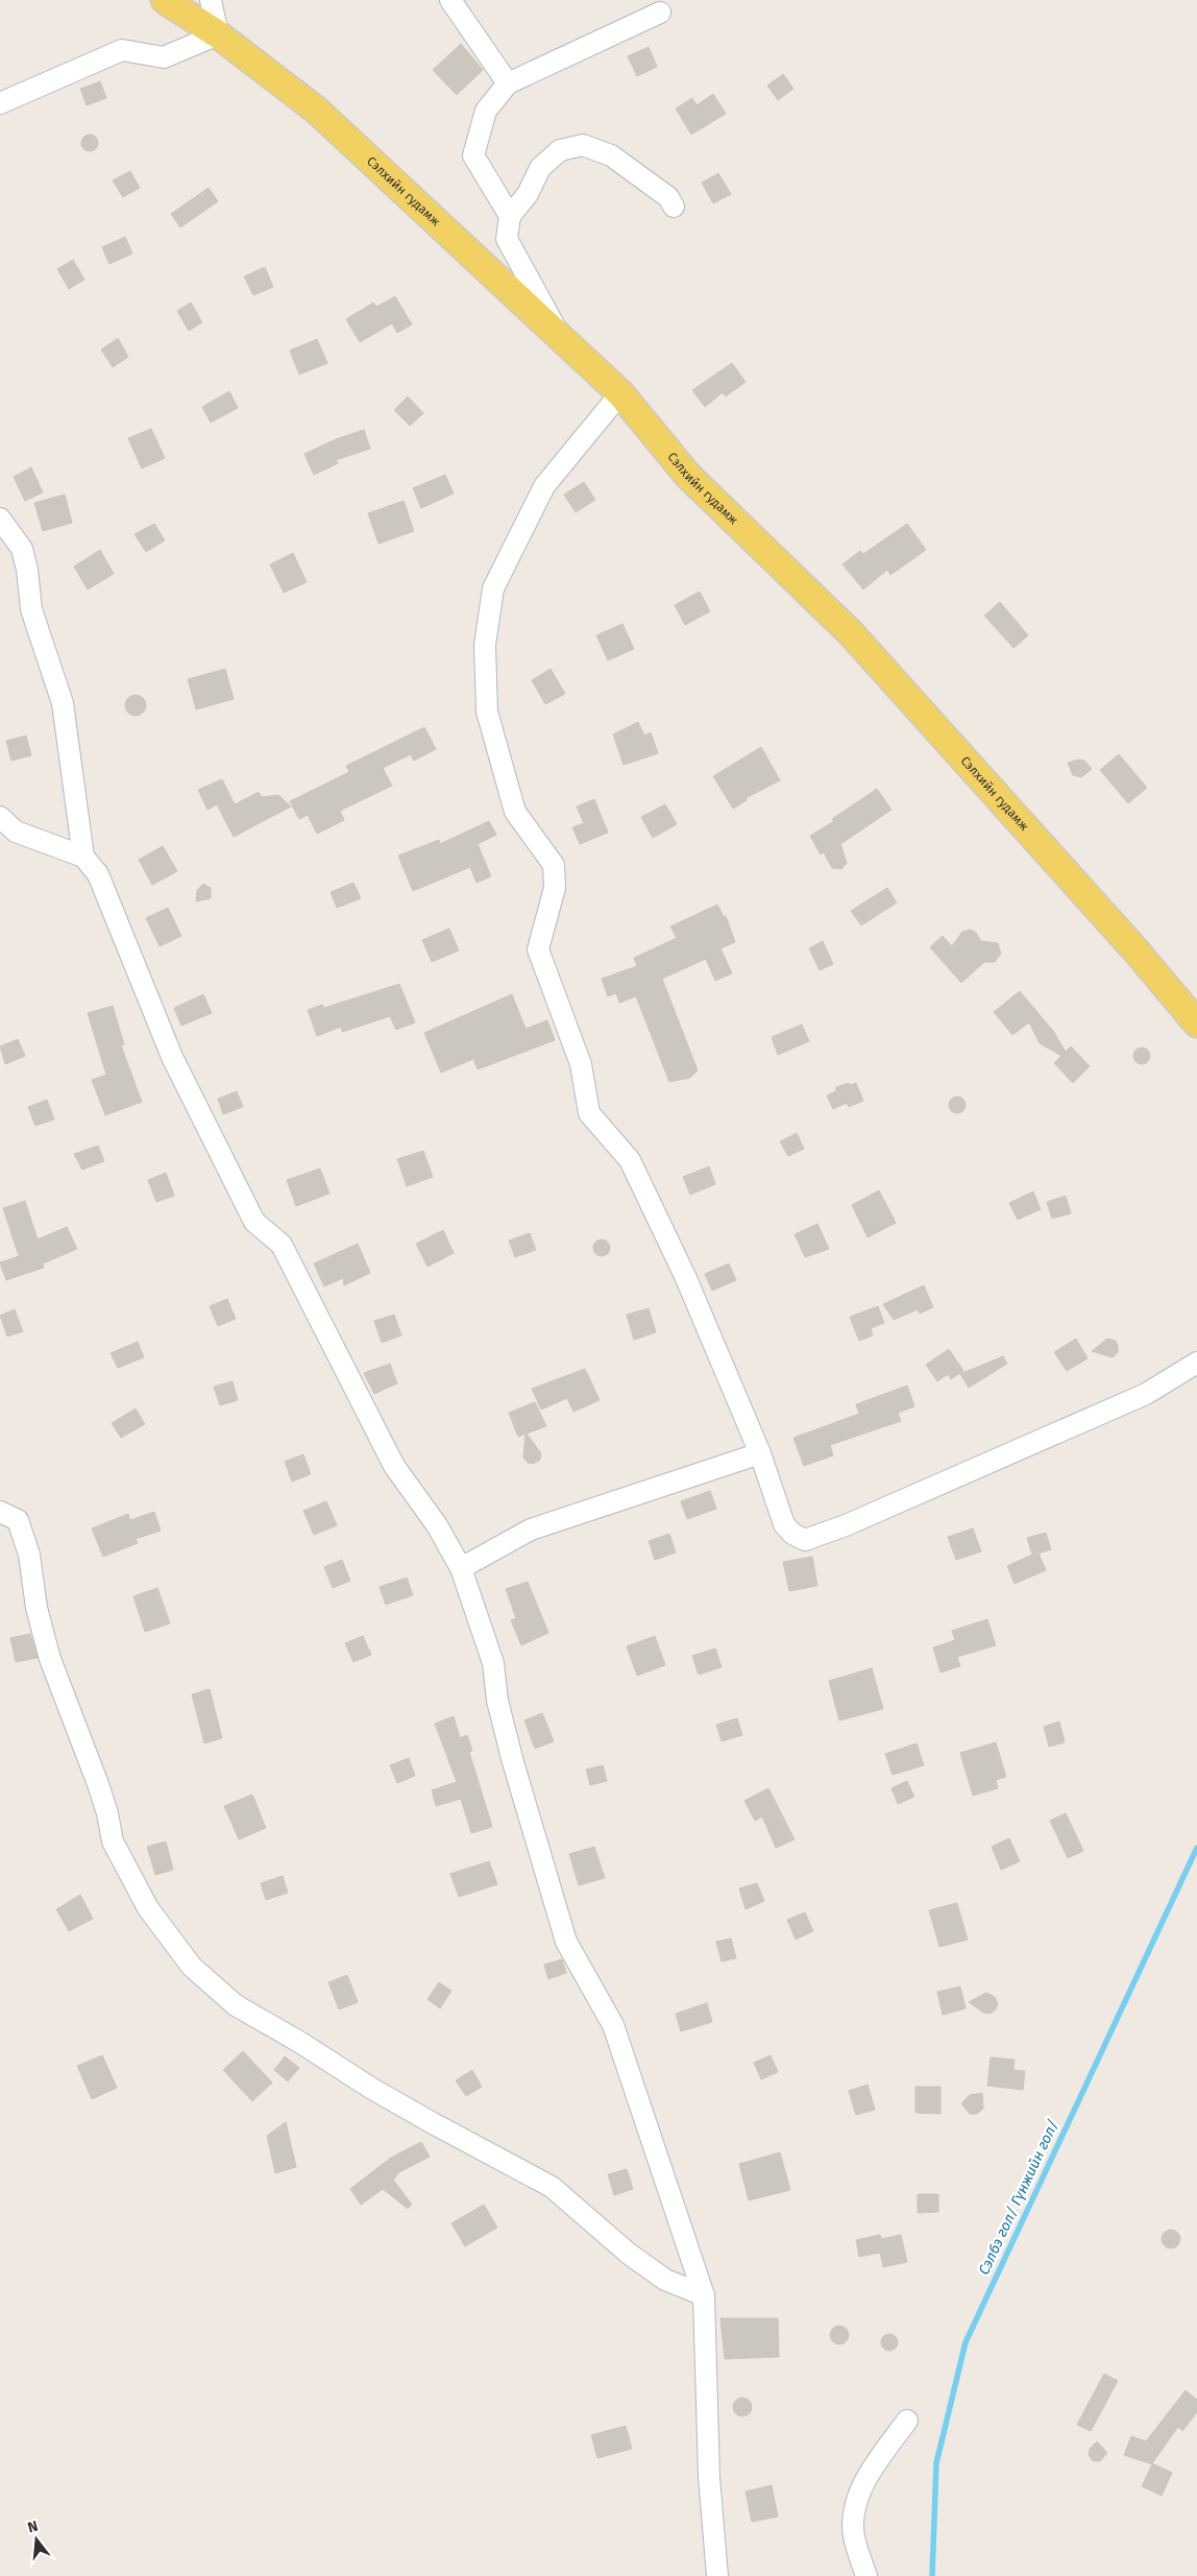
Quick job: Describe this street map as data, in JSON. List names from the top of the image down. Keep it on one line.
{"streets":{"main road":["Сэлхийн гудамж"]},"water":["Сэлбэ гол/ Гүнжийн гол/"],"north":"top"}
